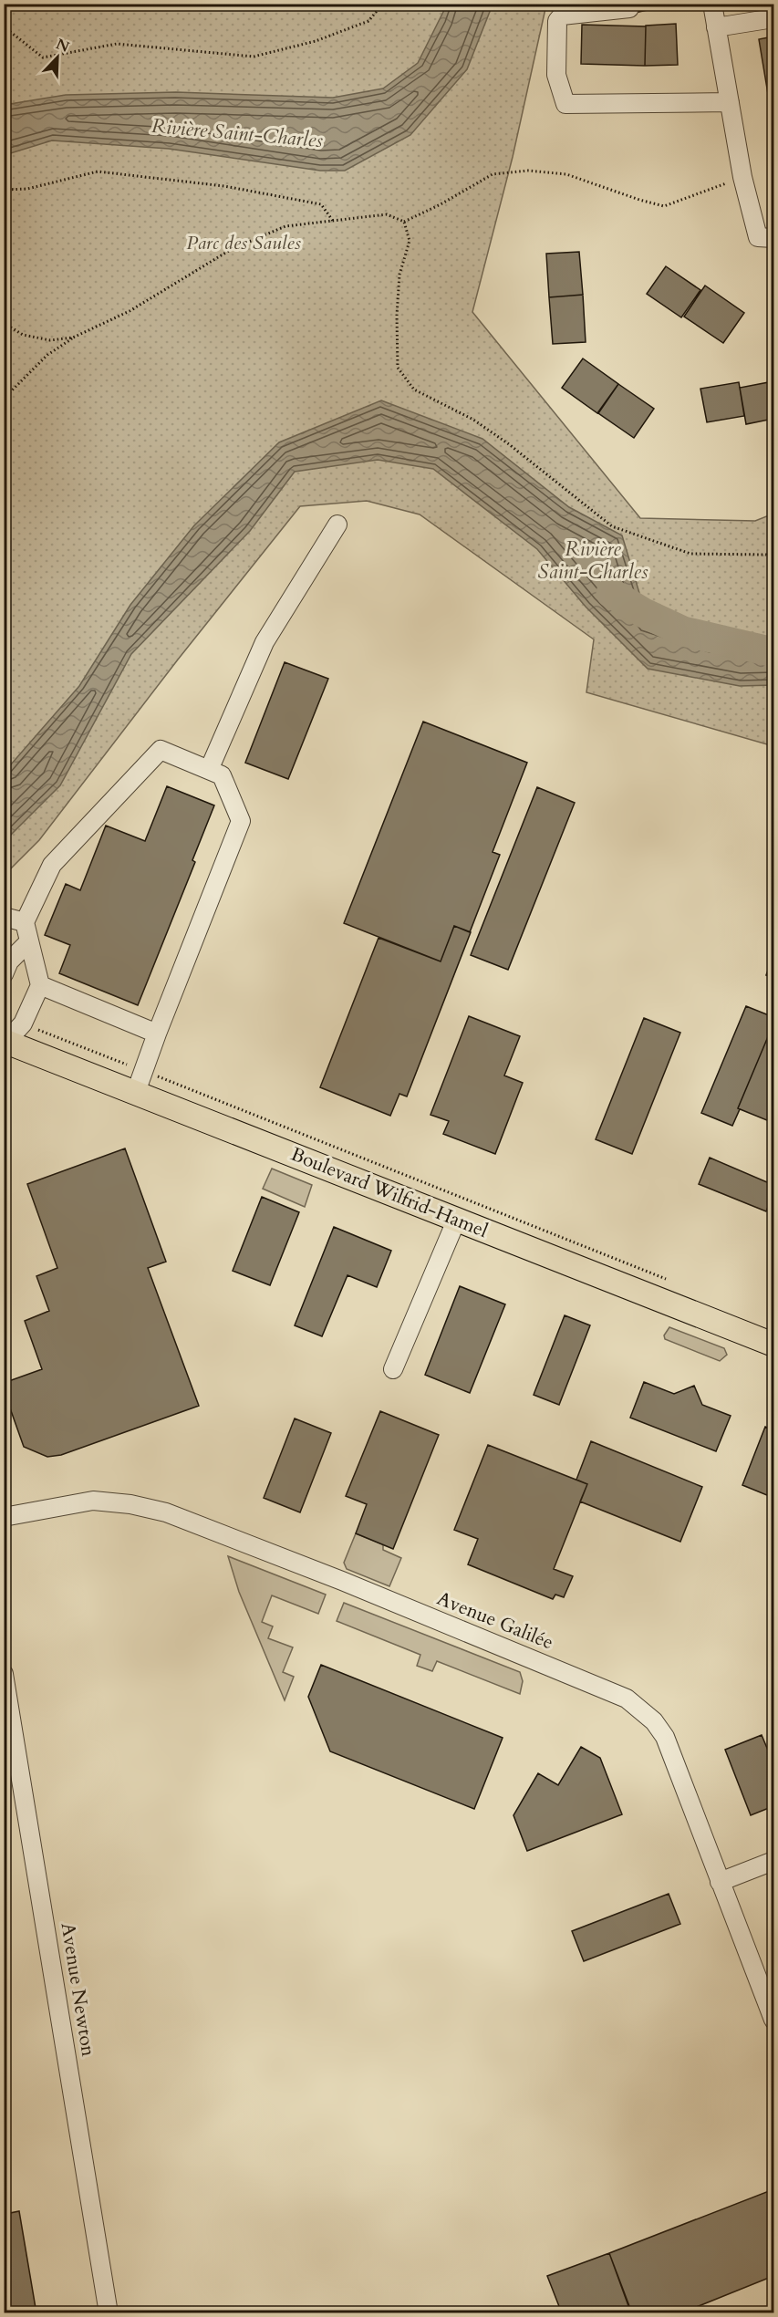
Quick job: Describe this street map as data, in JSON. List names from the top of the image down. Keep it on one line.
{"streets":{"main road":["Boulevard Wilfrid-Hamel"],"street":["Avenue Galilée","Avenue Newton"]},"water":["Rivière Saint-Charles"],"parks":["Parc des Saules"],"north":"top right"}
